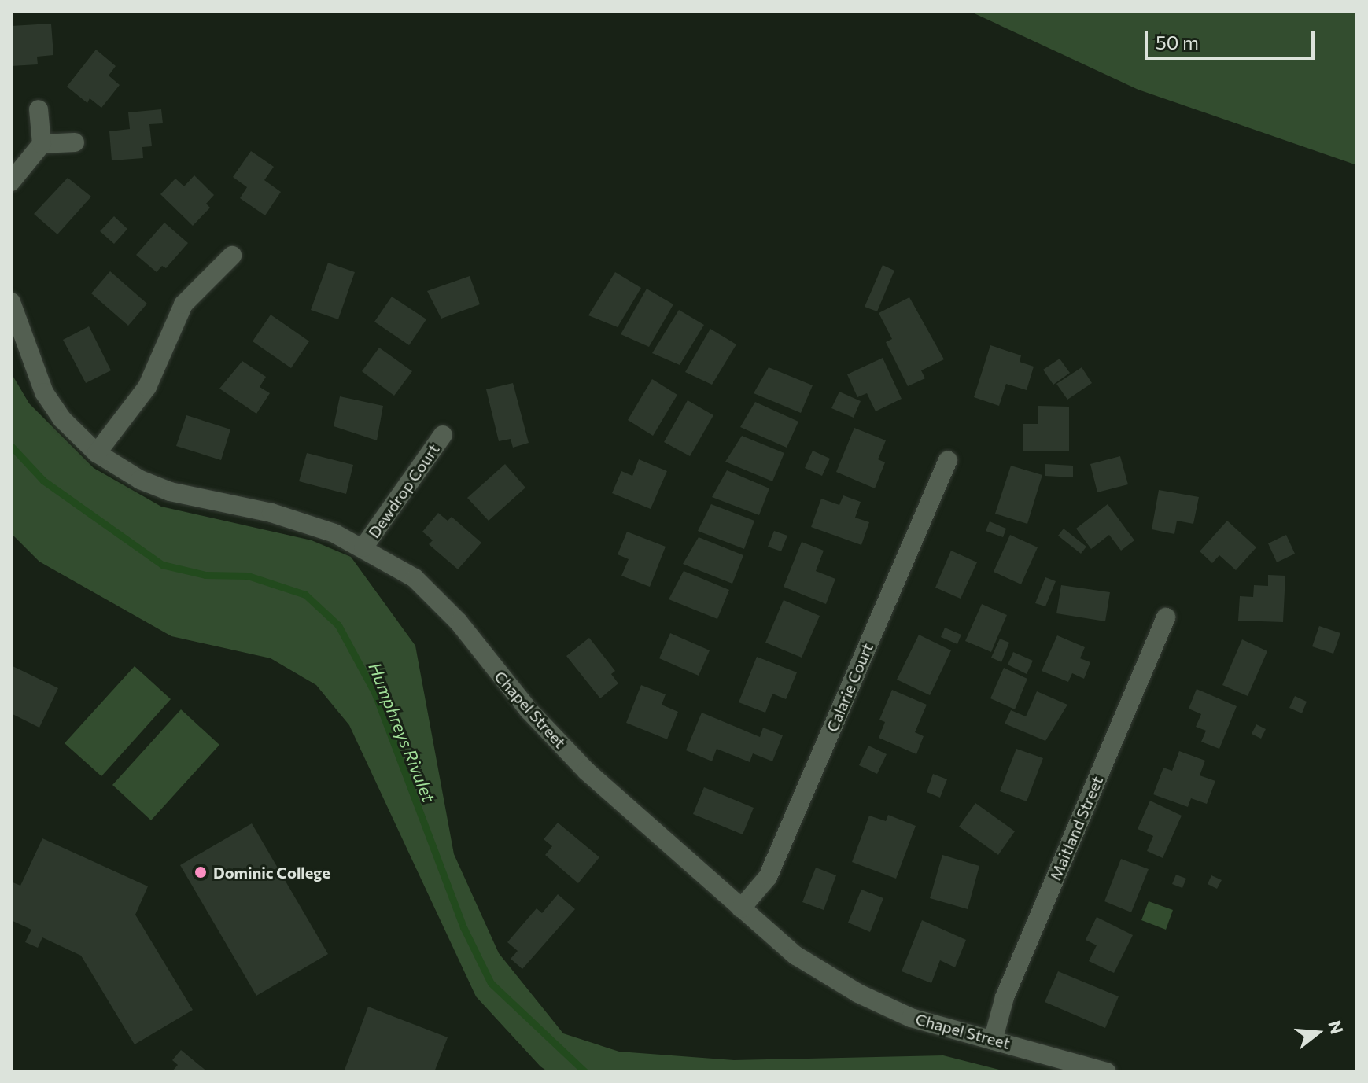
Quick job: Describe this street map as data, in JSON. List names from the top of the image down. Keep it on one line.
{"streets":{"street":["Dewdrop Court","Calarie Court","Chapel Street","Maitland Street"]},"crossings":[["Dewdrop Court","Chapel Street"],["Calarie Court","Chapel Street"],["Chapel Street","Maitland Street"]],"water":["Humphreys Rivulet"],"places":["Dominic College"],"scale_bar":"50 m","north":"right"}
